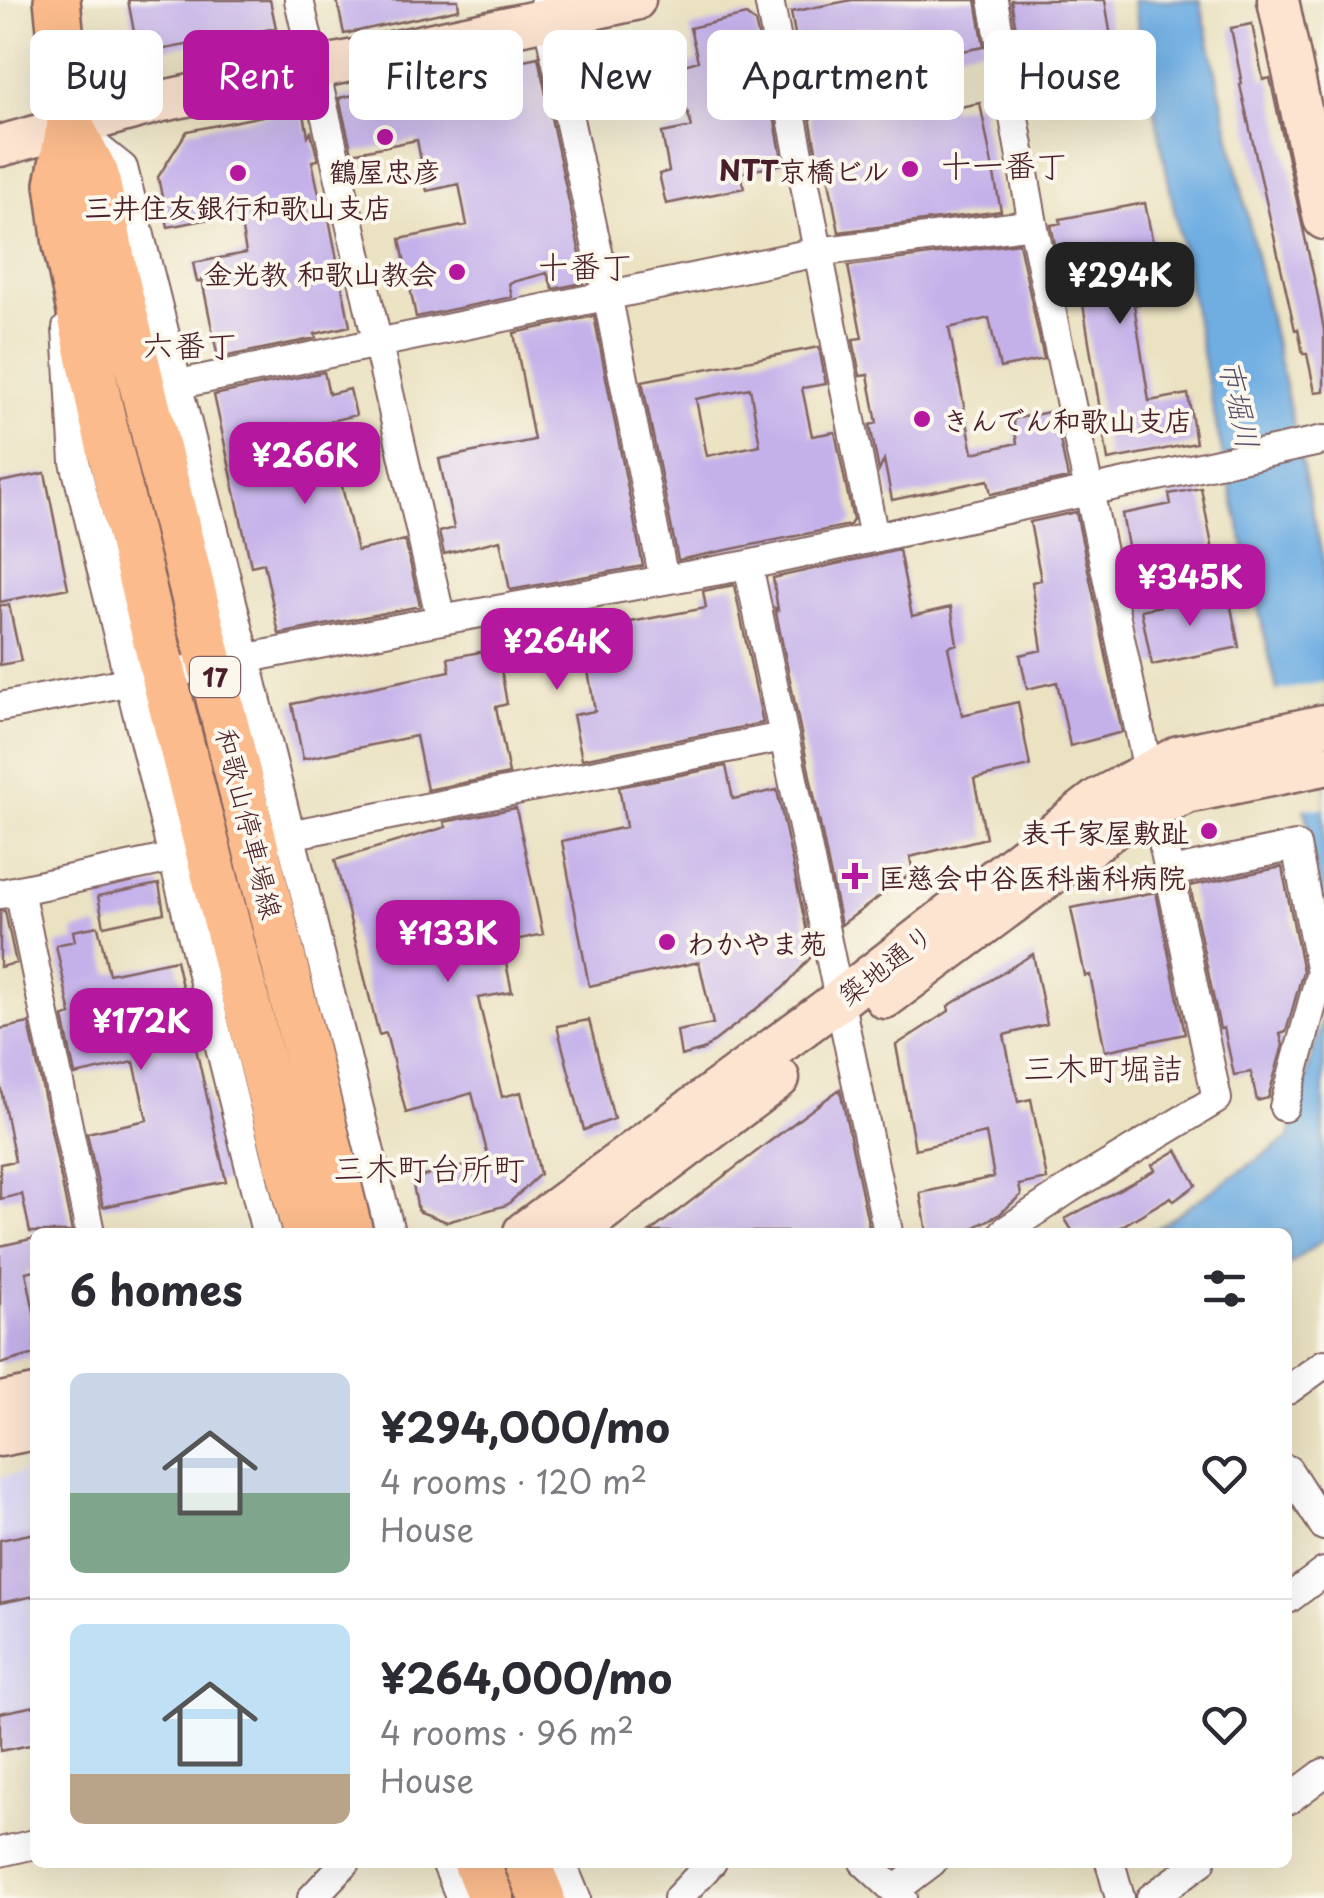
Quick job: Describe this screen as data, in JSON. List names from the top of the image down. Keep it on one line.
{"streets":{"main road":["17","和歌山停車場線"],"street":["築地通り"]},"districts":["十一番丁","十番丁","六番丁","三木町堀詰","三木町台所町"],"water":["市堀川"],"places":{"other":["鶴屋忠彦","NTT京橋ビル","三井住友銀行和歌山支店","金光教 和歌山教会","きんでん和歌山支店","表千家屋敷趾","わかやま苑"],"health":["匡慈会中谷医科歯科病院"]},"page":{"chip":["Buy","Rent","Filters","New","Apartment","House"],"price":["¥294K","¥266K","¥345K","¥264K","¥133K","¥172K"],"heading":"6 homes","list":[{"name":"¥294,000/mo","note":"4 rooms · 120 m² · House"},{"name":"¥264,000/mo","note":"4 rooms · 96 m² · House"}]}}
